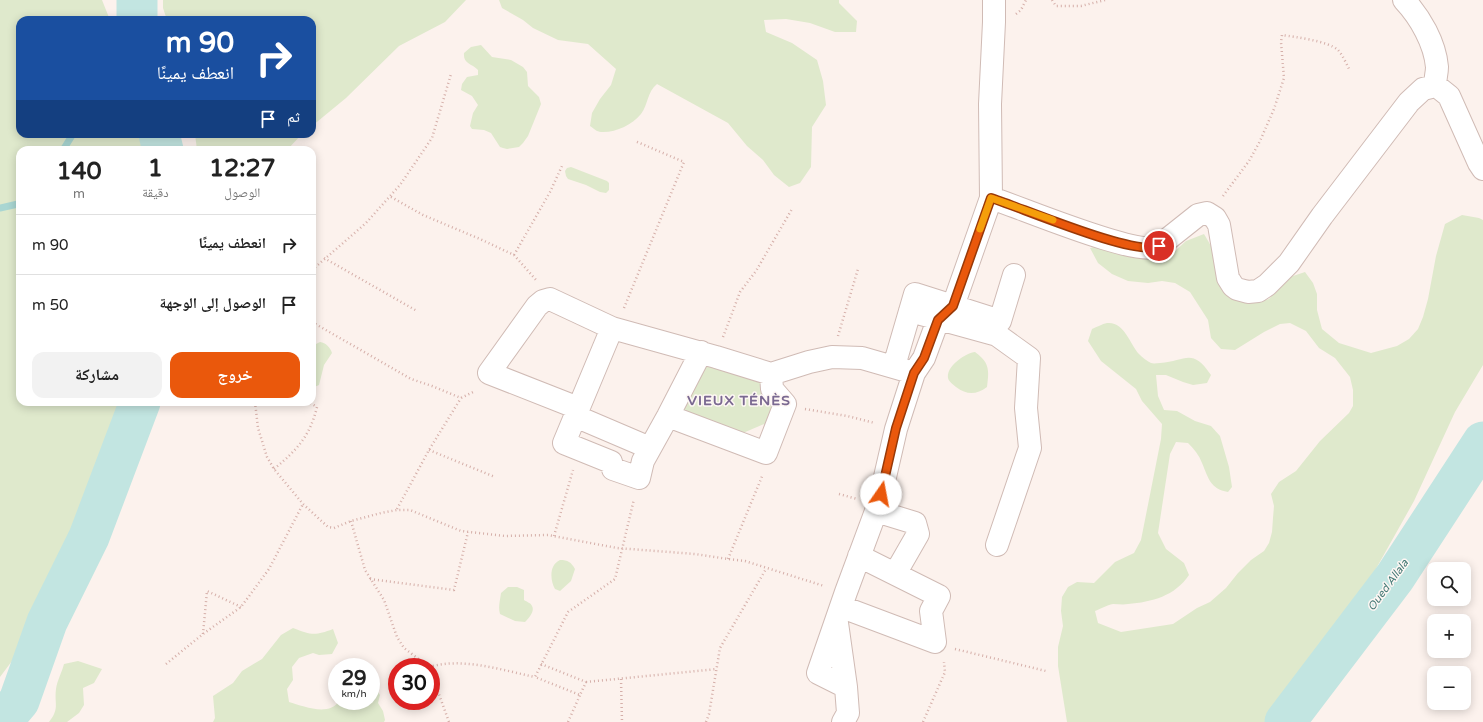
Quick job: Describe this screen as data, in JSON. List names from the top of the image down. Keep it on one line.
{"districts":["VIEUX TÉNÈS"],"water":["Oued Allala"],"page":{"turn":["90 m","انعطف يمينًا"],"then":"ثم","eta":["12:27","الوصول","1","دقيقة","140","m"],"list":[{"name":"انعطف يمينًا","value":"90 m"},{"name":"الوصول إلى الوجهة","value":"50 m"}],"buttons":["خروج","مشاركة"],"map_buttons":["+","−"],"speed":"29 km/h","limit":"30"}}
